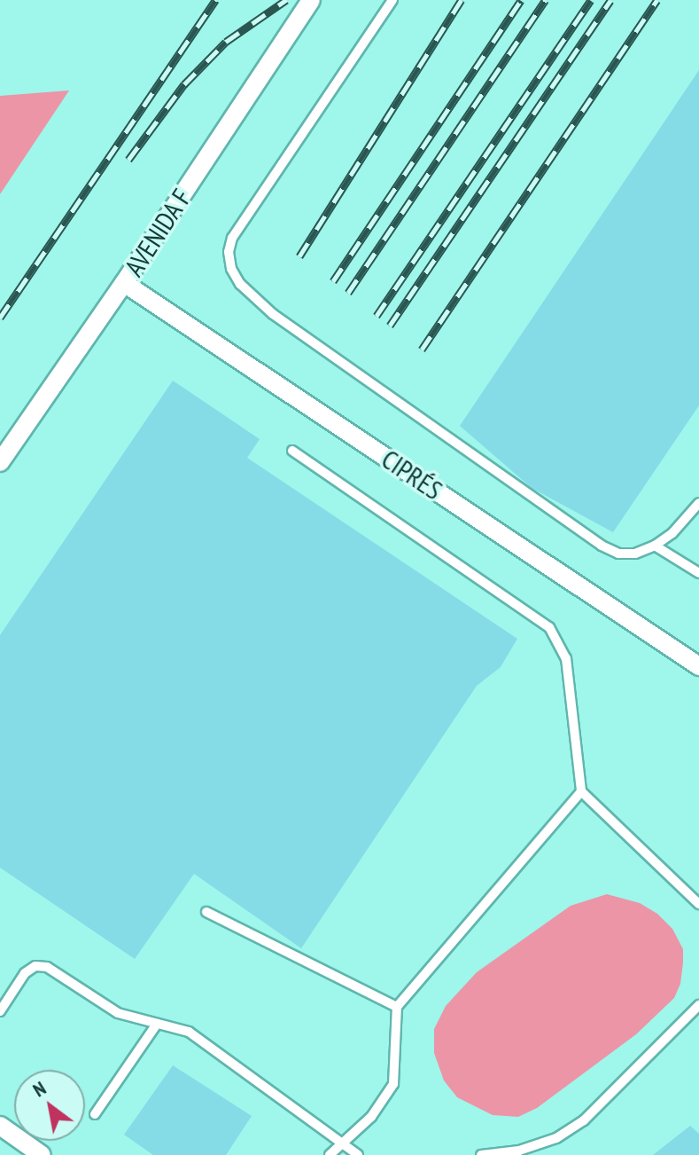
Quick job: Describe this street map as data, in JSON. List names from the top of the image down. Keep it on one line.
{"streets":{"street":["AVENIDA F","CIPRÉS"]},"crossings":[["AVENIDA F","CIPRÉS"]],"north":"top left"}
